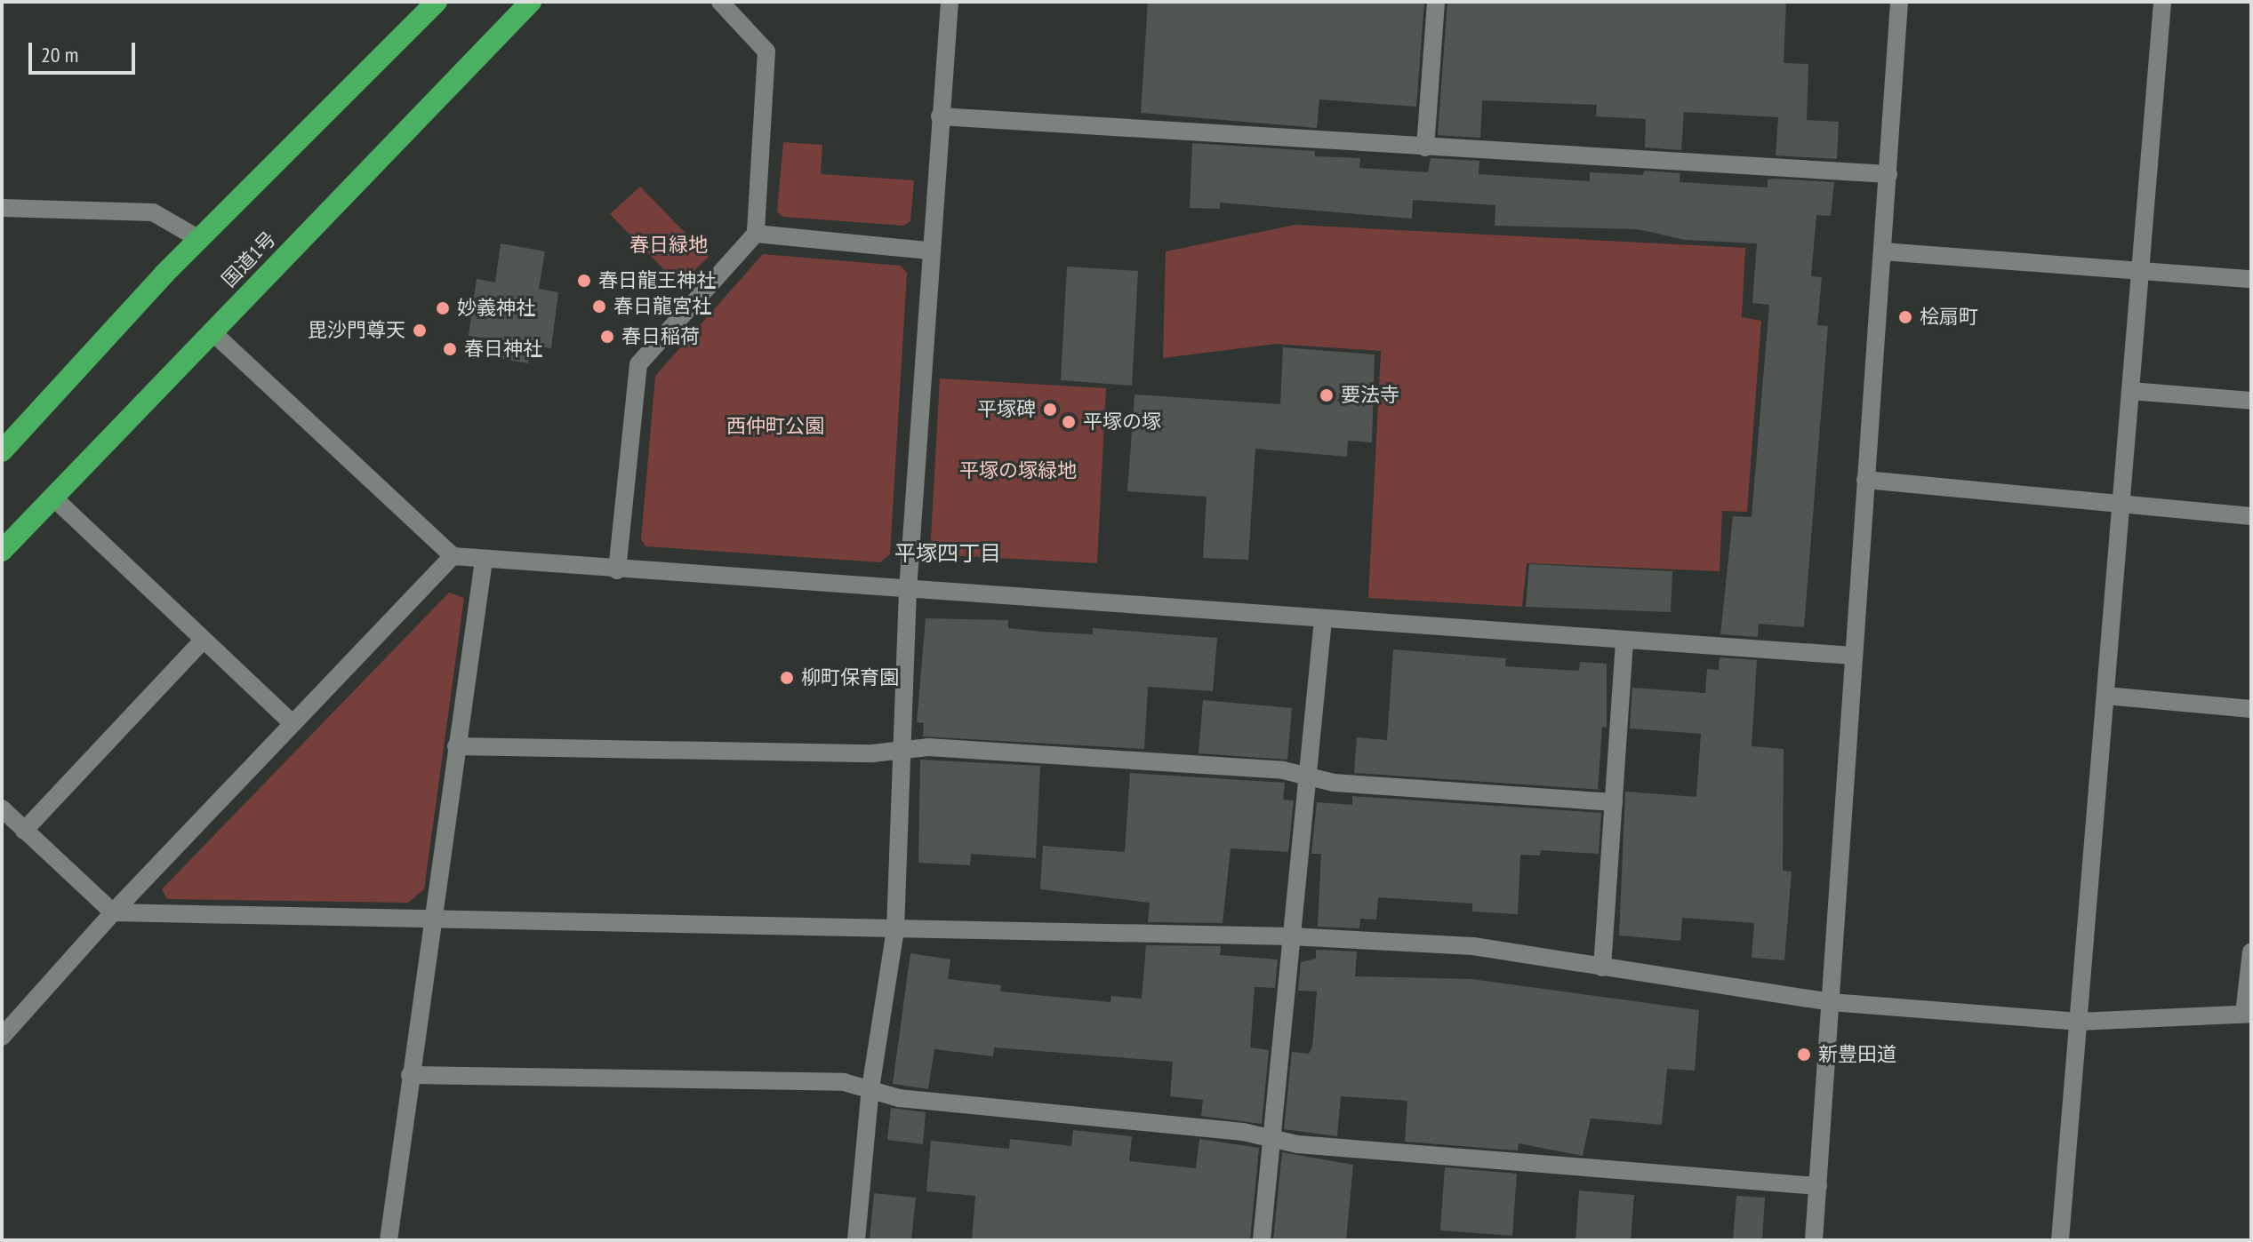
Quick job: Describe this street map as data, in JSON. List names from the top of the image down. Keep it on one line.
{"streets":{"highway":["国道1号"]},"districts":["平塚四丁目"],"parks":["春日緑地","西仲町公園","平塚の塚緑地"],"places":["春日龍王神社","春日龍宮社","妙義神社","桧扇町","毘沙門尊天","春日稲荷","春日神社","要法寺","平塚碑","平塚の塚","柳町保育園","新豊田道"],"scale_bar":"20 m"}
